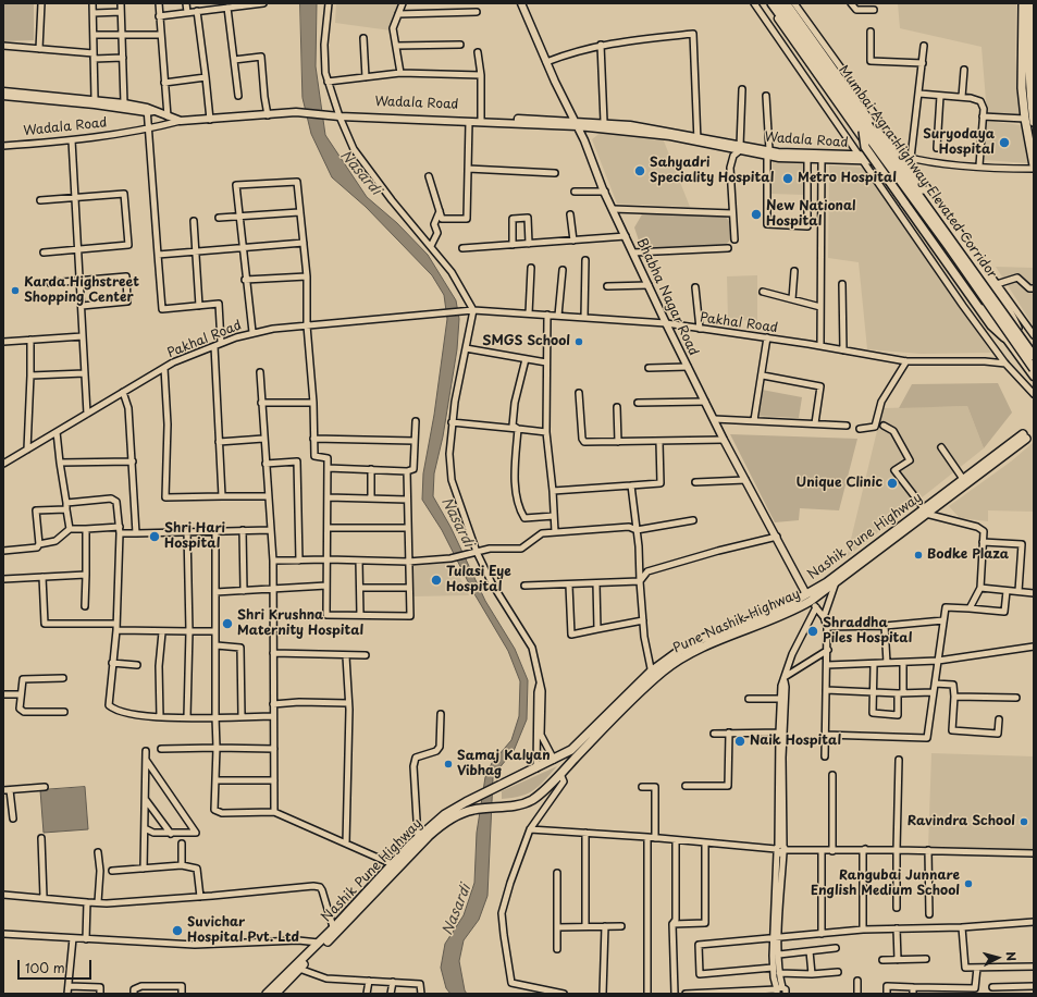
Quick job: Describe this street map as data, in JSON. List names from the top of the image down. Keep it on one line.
{"streets":{"highway":["Mumbai Agra Highway Elevated Corridor","Nashik Pune Highway","Pune Nashik Highway"],"main road":["Wadala Road","Bhabha Nagar Road"],"street":["Pakhal Road"]},"crossings":[["Wadala Road","Bhabha Nagar Road"],["Bhabha Nagar Road","Pakhal Road"],["Bhabha Nagar Road","Nashik Pune Highway"],["Nashik Pune Highway","Pune Nashik Highway"]],"water":["Nasardi"],"places":["Suryodaya Hospital","Sahyadri Speciality Hospital","Metro Hospital","New National Hospital","Karda Highstreet Shopping Center","SMGS School","Unique Clinic","Shri Hari Hospital","Bodke Plaza","Tulasi Eye Hospital","Shri Krushna Maternity Hospital","Shraddha Piles Hospital","Naik Hospital","Samaj Kalyan Vibhag","Ravindra School","Rangubai Junnare English Medium School","Suvichar Hospital Pvt. Ltd"],"scale_bar":"100 m","north":"right"}
